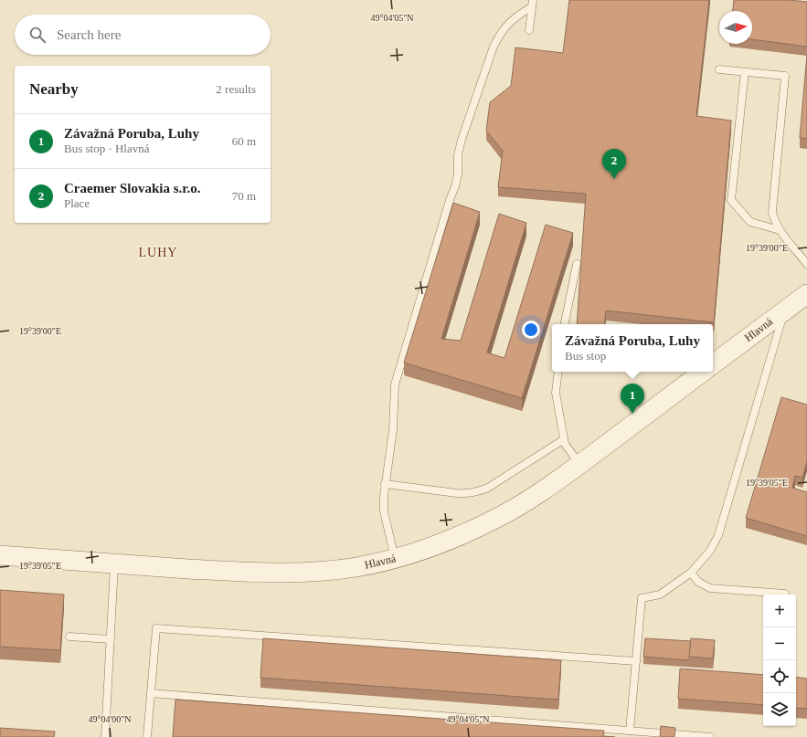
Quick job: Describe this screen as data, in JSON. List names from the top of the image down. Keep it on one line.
{"streets":{"street":["Hlavná"]},"districts":["LUHY"],"north":"right","page":{"search":"Search here","heading":["Nearby","2 results"],"list":[{"mark":"1","name":"Závažná Poruba, Luhy","note":"Bus stop · Hlavná","value":"60 m"},{"mark":"2","name":"Craemer Slovakia s.r.o.","note":"Place","value":"70 m"}],"pins":["2","1"],"popup":["Závažná Poruba, Luhy","Bus stop"],"map_buttons":["+","−"]},"coordinates":["49°04'05\"N","19°39'00\"E","19°39'05\"E","49°04'00\"N"]}
